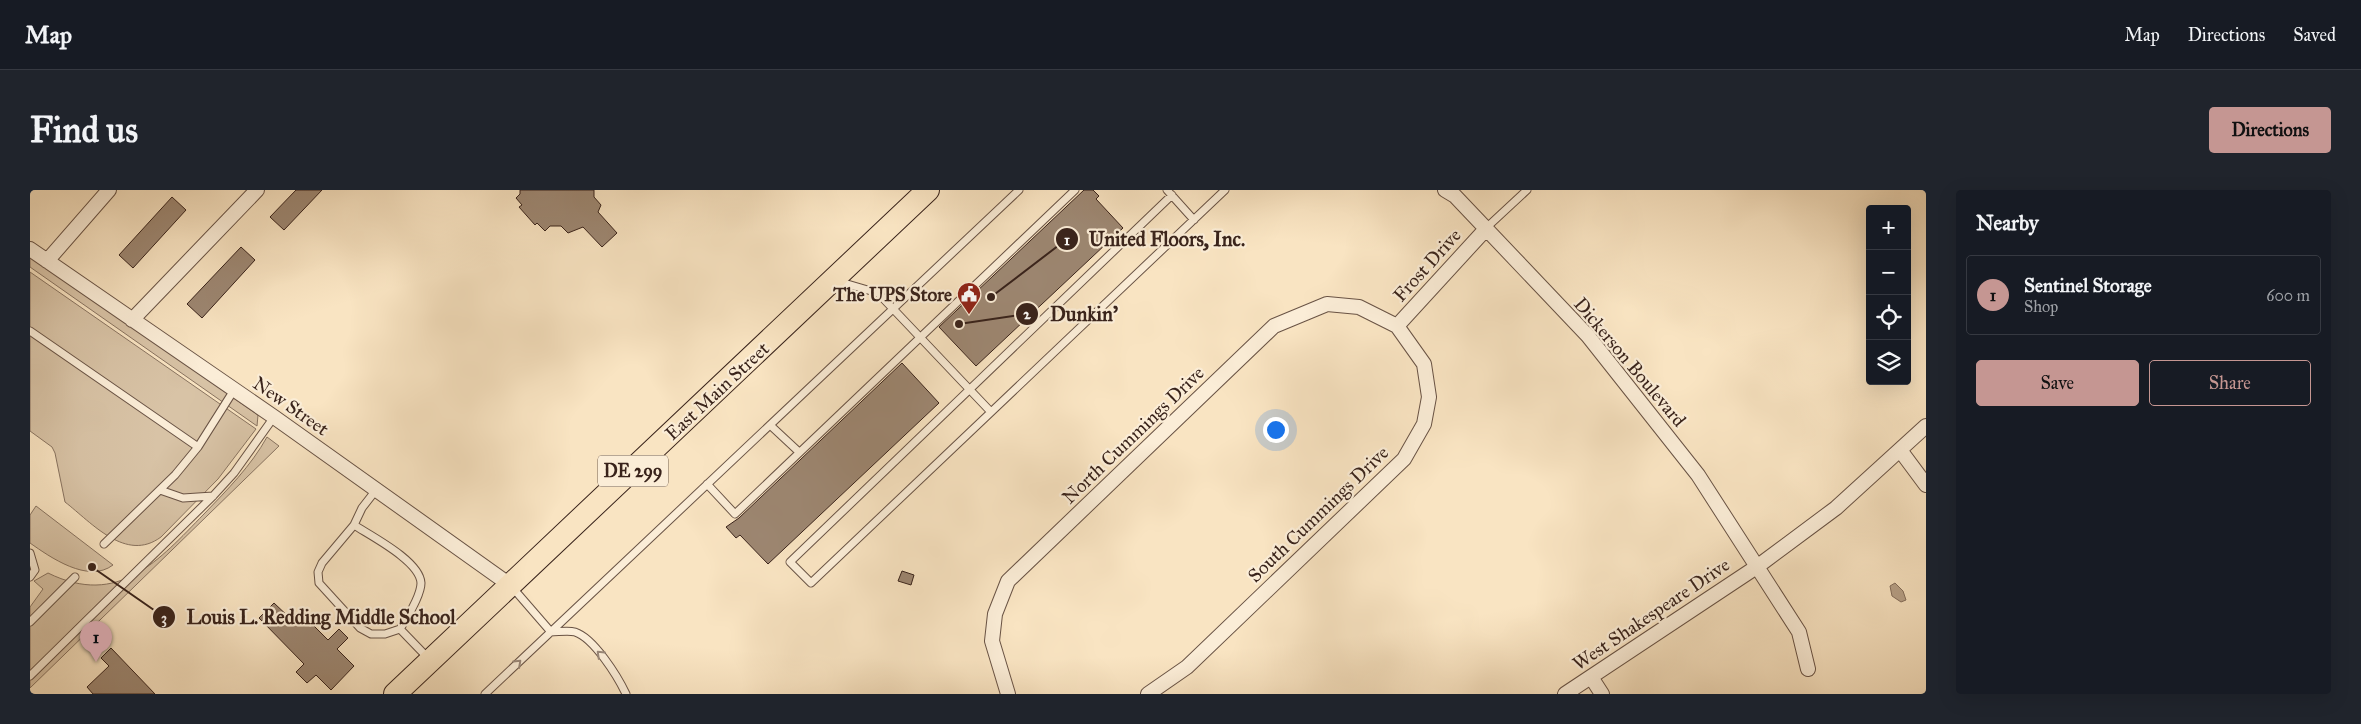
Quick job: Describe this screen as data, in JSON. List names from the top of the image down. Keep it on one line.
{"streets":{"main road":["East Main Street","DE 299"],"street":["Frost Drive","Dickerson Boulevard","New Street","North Cummings Drive","South Cummings Drive","West Shakespeare Drive"]},"crossings":[["Frost Drive","Dickerson Boulevard"],["Frost Drive","North Cummings Drive"],["Frost Drive","South Cummings Drive"],["Dickerson Boulevard","West Shakespeare Drive"],["East Main Street","New Street"],["North Cummings Drive","South Cummings Drive"]],"places":{"other":["United Floors, Inc.","Dunkin'","Louis L. Redding Middle School"],"public building":["The UPS Store"]},"page":{"header":"Map","nav":["Map","Directions","Saved"],"buttons":["Directions",["Save","Share"]],"title":"Find us","heading":"Nearby","map_buttons":["+","−"],"list":[{"mark":"1","name":"Sentinel Storage","note":"Shop","value":"600 m"}],"pins":"1"}}
